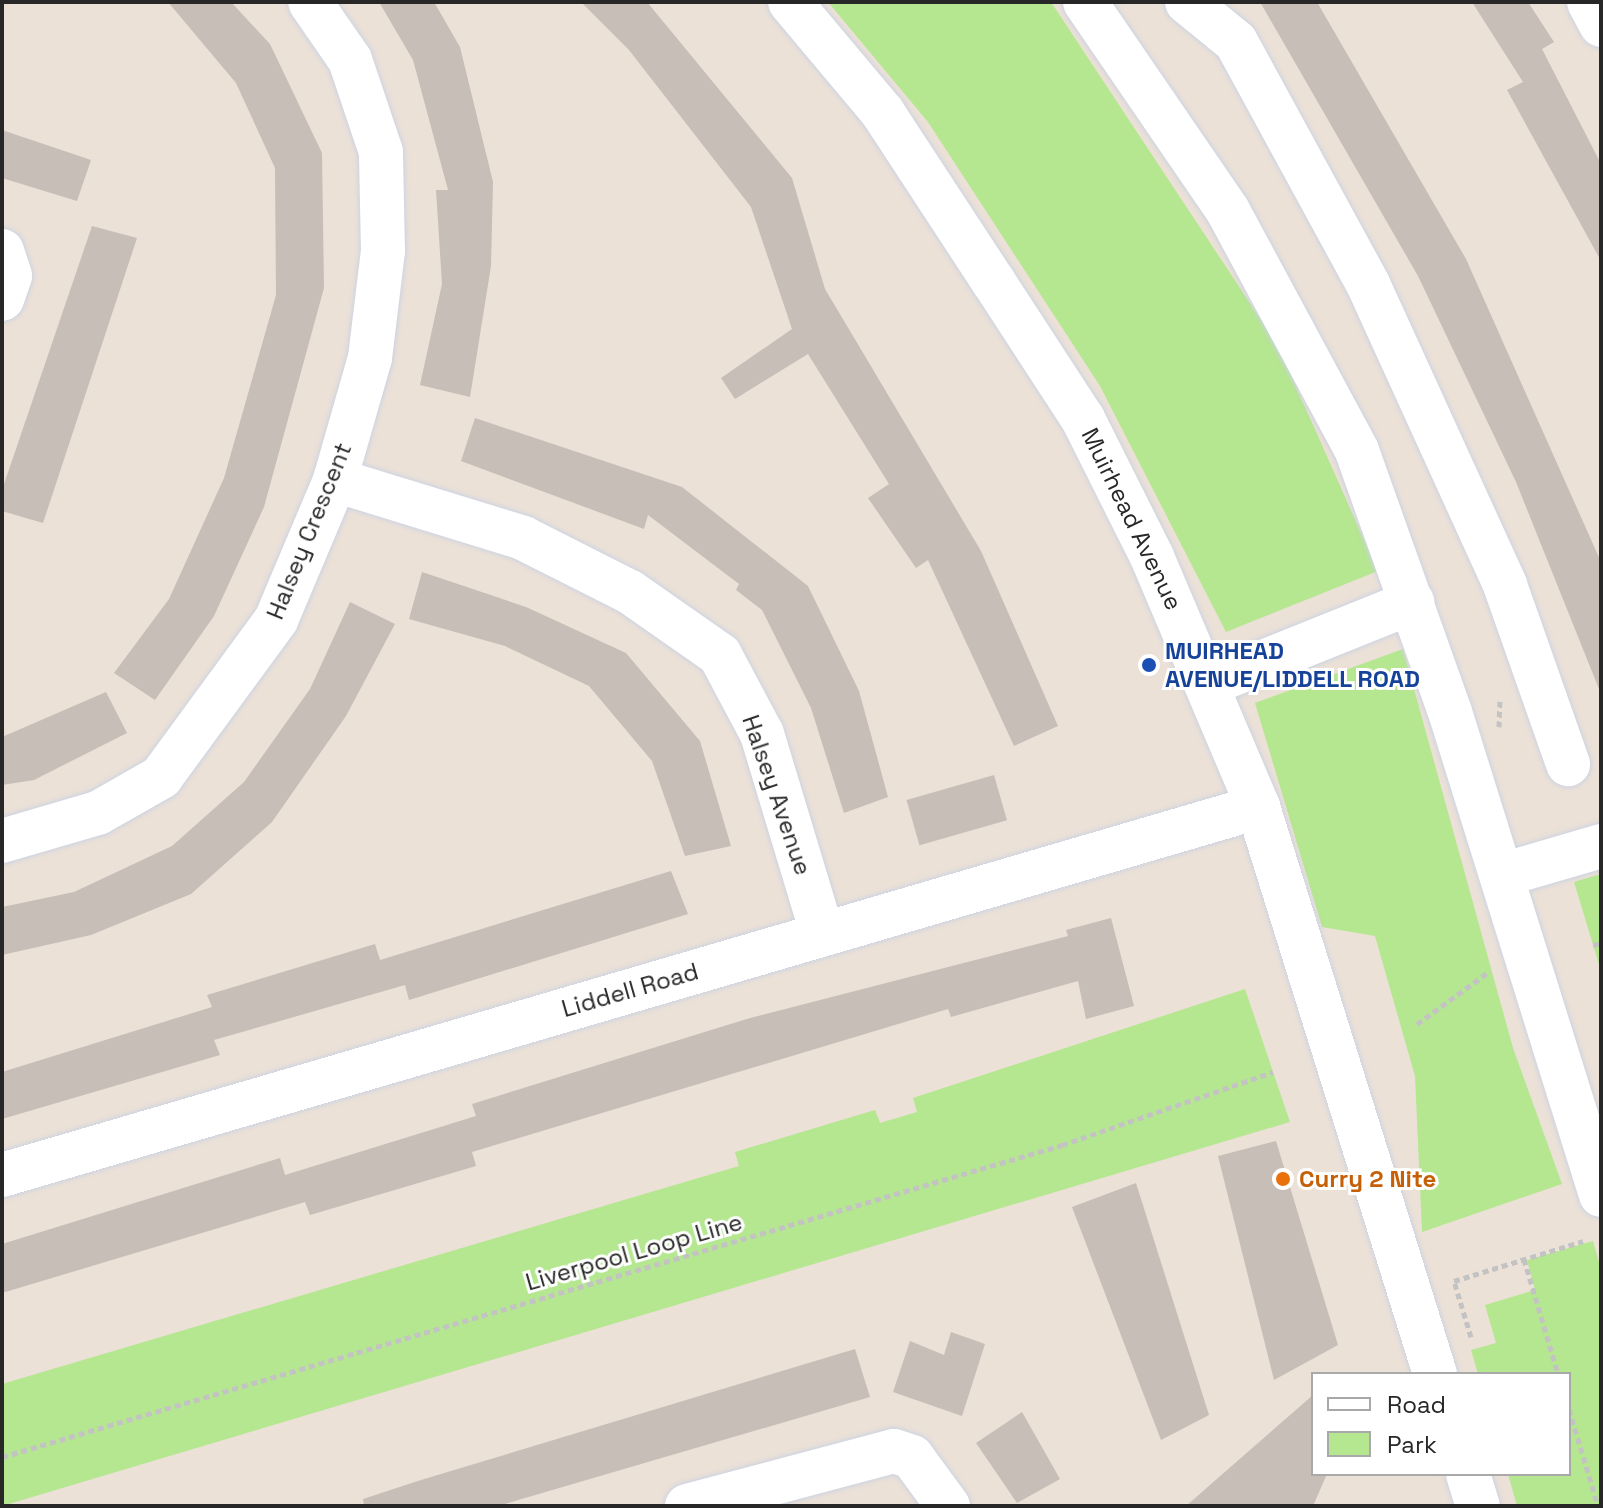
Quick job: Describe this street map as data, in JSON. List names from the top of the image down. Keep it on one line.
{"streets":{"street":["Muirhead Avenue","Halsey Crescent","Halsey Avenue","Liddell Road"],"path":["Liverpool Loop Line"]},"crossings":[["Muirhead Avenue","Liddell Road"],["Halsey Crescent","Halsey Avenue"],["Halsey Avenue","Liddell Road"]],"places":["MUIRHEAD AVENUE/LIDDELL ROAD","Curry 2 Nite"],"legend":["Road","Park"]}
